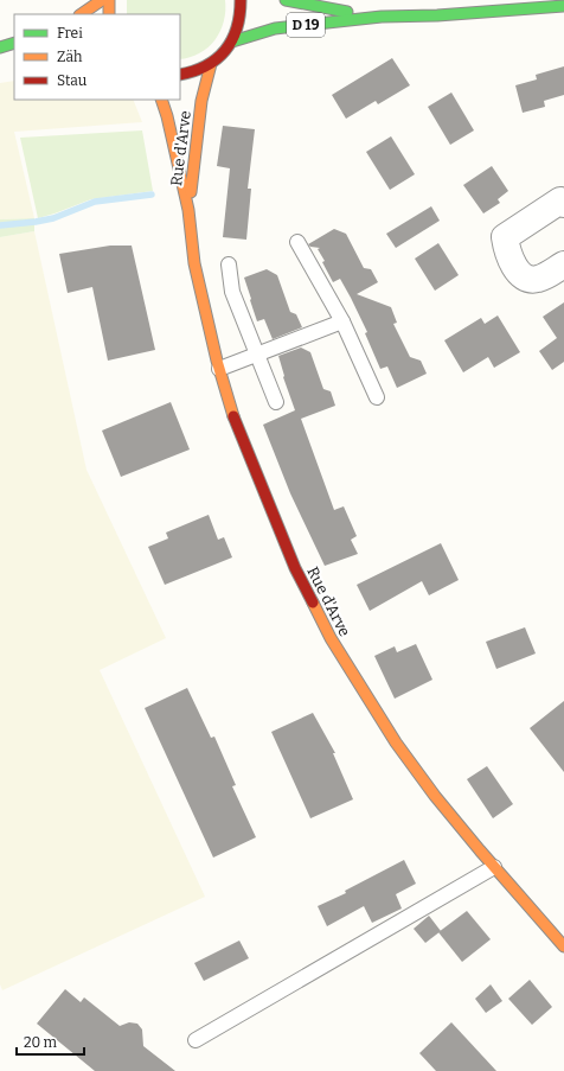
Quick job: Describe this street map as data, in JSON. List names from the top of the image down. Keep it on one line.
{"streets":{"main road":["D 19","Rue d'Arve"]},"legend":["Frei","Zäh","Stau"],"scale_bar":"20 m"}
